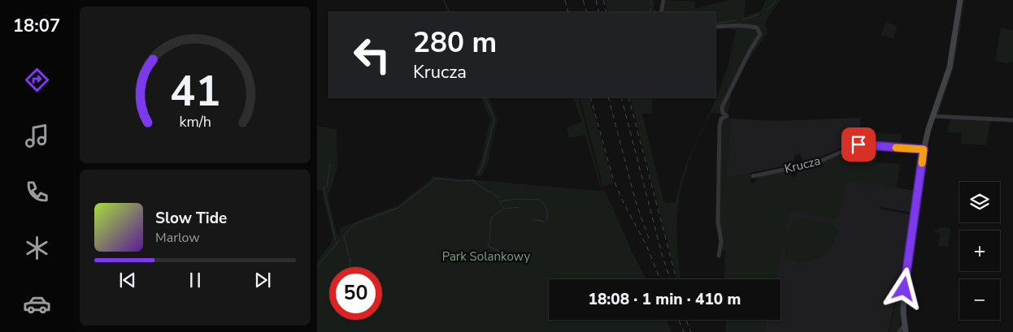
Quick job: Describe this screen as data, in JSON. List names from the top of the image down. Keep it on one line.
{"streets":{"street":["Krucza"]},"parks":["Park Solankowy"],"page":{"tabs":"18:07","turn":["280 m","Krucza"],"map_buttons":["+","−"],"song":["Slow Tide","Marlow"],"limit":"50","trip":"18:08 · 1 min · 410 m","gauge":["41","km/h"]}}
